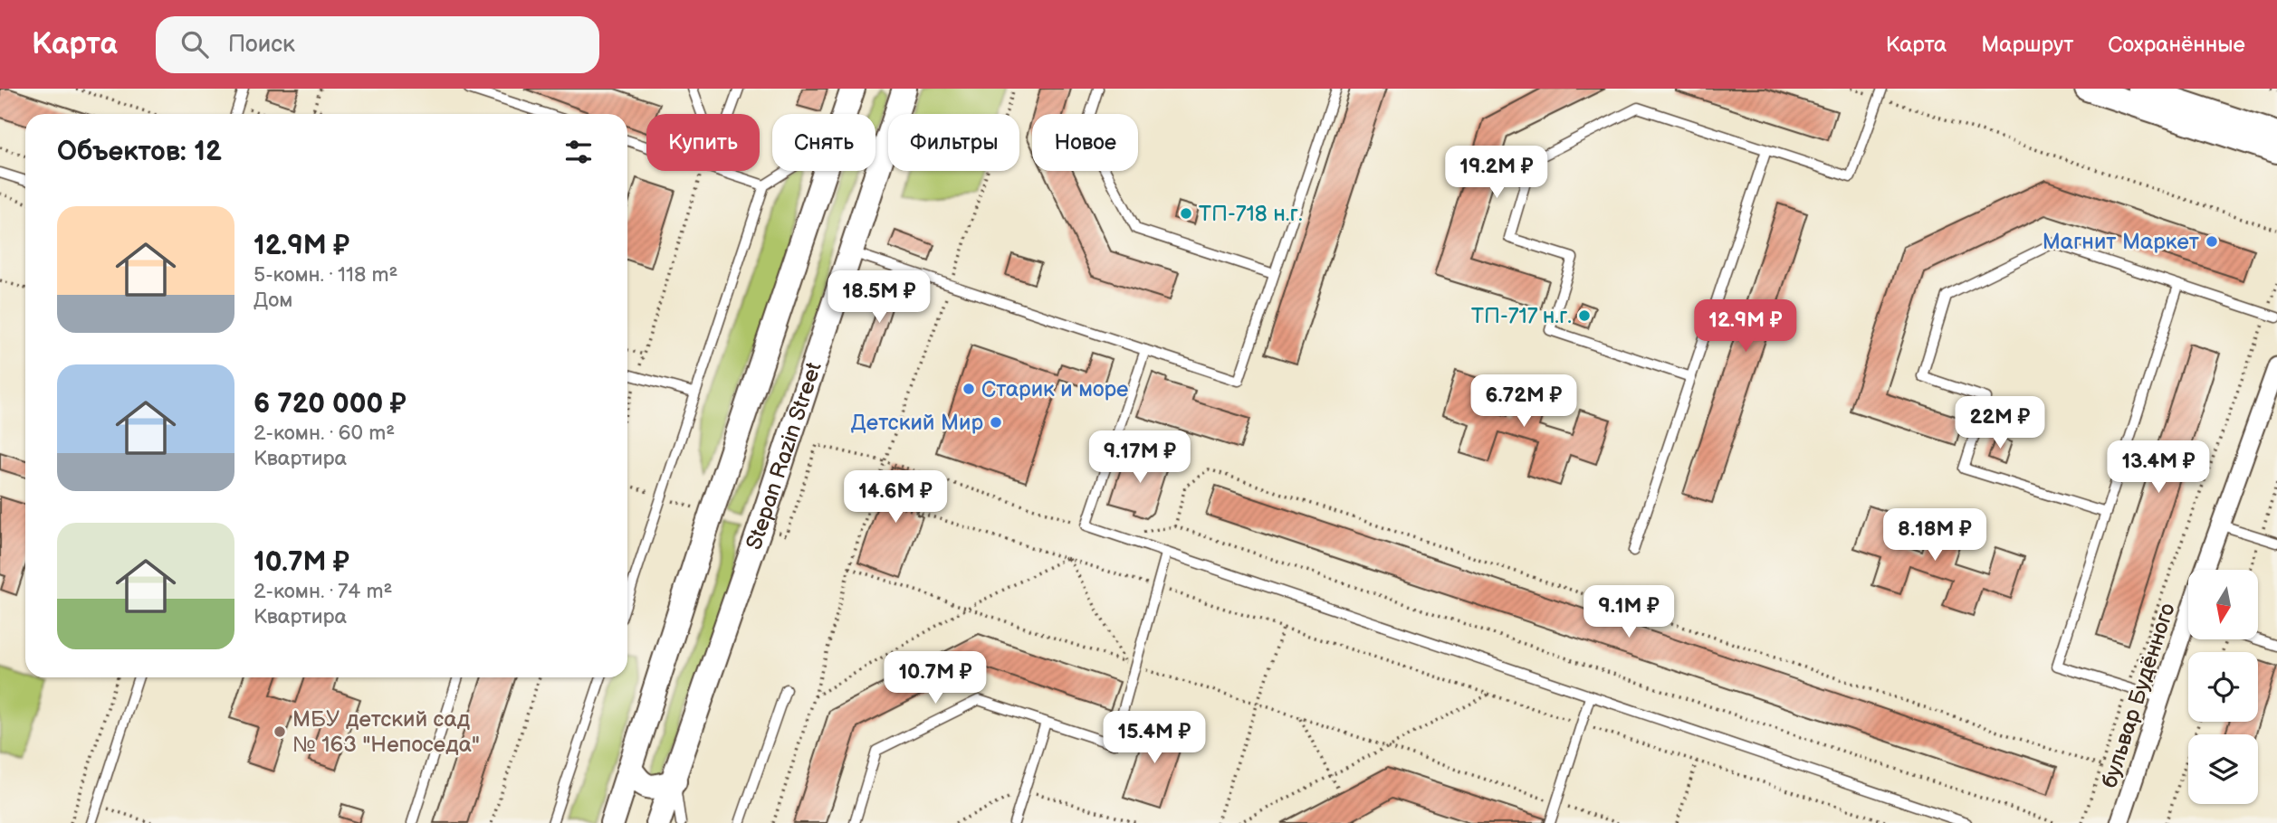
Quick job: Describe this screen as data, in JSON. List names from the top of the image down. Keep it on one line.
{"streets":{"main road":["Stepan Razin Street"],"street":["бульвар Будённого"]},"places":["ТП-718 н.г.","Магнит Маркет","ТП-717 н.г.","Старик и море","Детский Мир","МБУ детский сад № 163 \"Непоседа\""],"north":"bottom","page":{"header":"Карта","search":"Поиск","nav":["Карта","Маршрут","Сохранённые"],"chip":["Купить","Снять","Фильтры","Новое"],"heading":"Объектов: 12","price":["19.2M ₽","18.5M ₽","12.9M ₽","6.72M ₽","22M ₽","9.17M ₽","13.4M ₽","14.6M ₽","8.18M ₽","9.1M ₽","10.7M ₽","15.4M ₽"],"list":[{"name":"12.9M ₽","note":"5-комн. · 118 m² · Дом"},{"name":"6 720 000 ₽","note":"2-комн. · 60 m² · Квартира"},{"name":"10.7M ₽","note":"2-комн. · 74 m² · Квартира"}]}}
